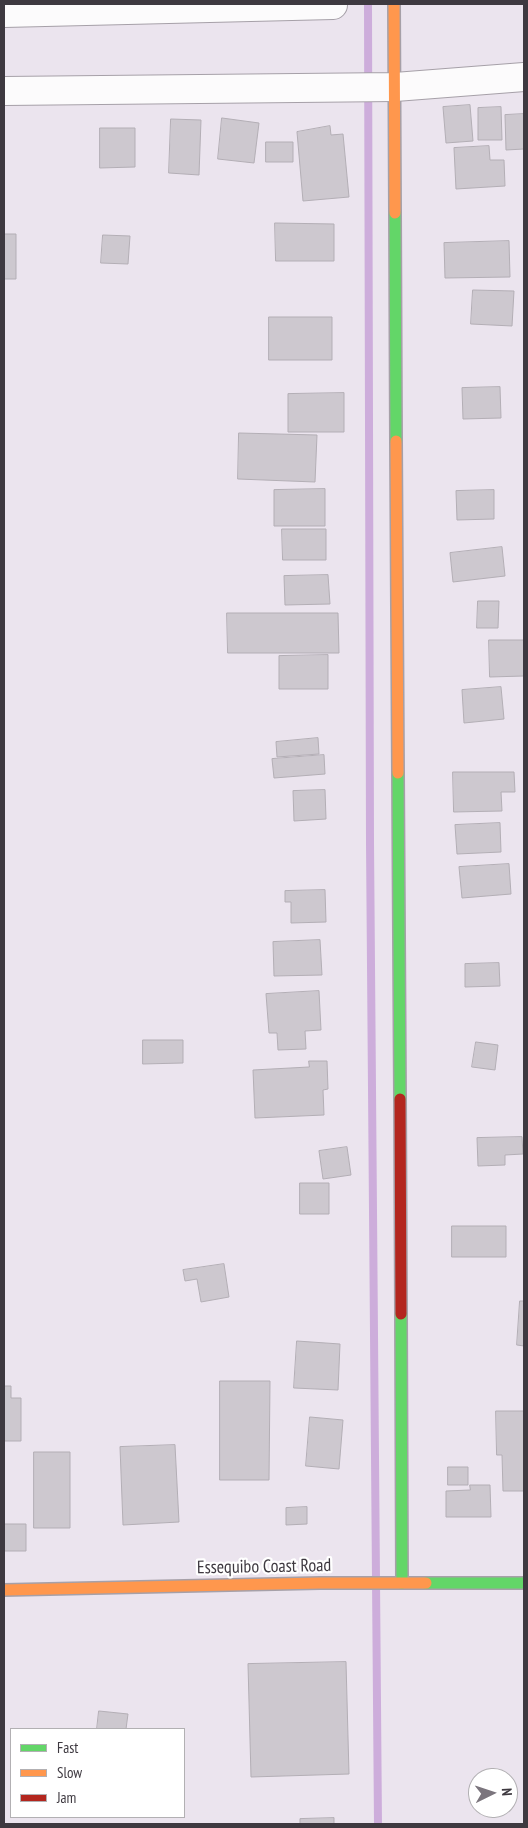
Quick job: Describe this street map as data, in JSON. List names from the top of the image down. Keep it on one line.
{"streets":{"street":["Essequibo Coast Road"]},"legend":["Fast","Slow","Jam"],"north":"right"}
